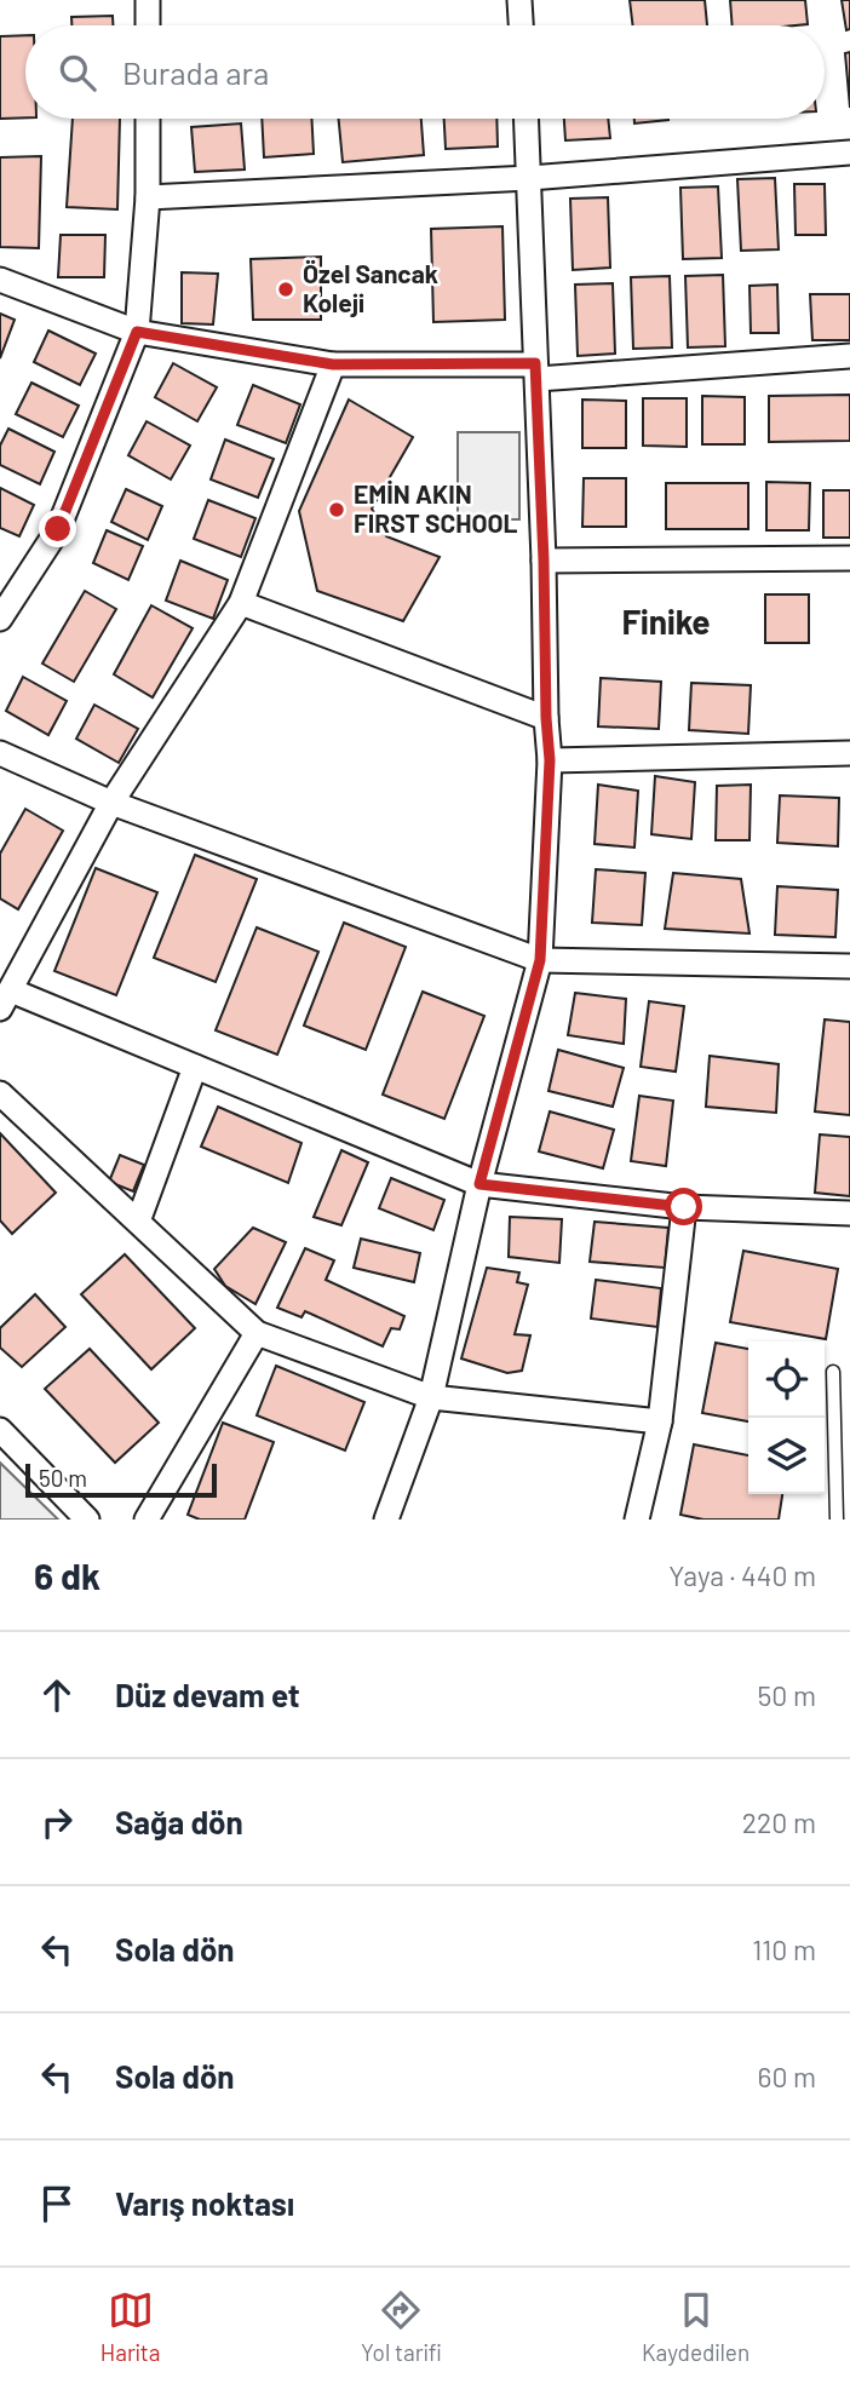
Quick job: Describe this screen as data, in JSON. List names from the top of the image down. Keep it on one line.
{"districts":["Finike"],"places":["Özel Sancak Koleji","EMİN AKIN FIRST SCHOOL"],"scale_bar":"50 m","page":{"search":"Burada ara","scale":"50 m","heading":["6 dk","Yaya · 440 m"],"list":[["Düz devam et","50 m"],["Sağa dön","220 m"],["Sola dön","110 m"],["Sola dön","60 m"],"Varış noktası"],"nav":["Harita","Yol tarifi","Kaydedilen"]}}
